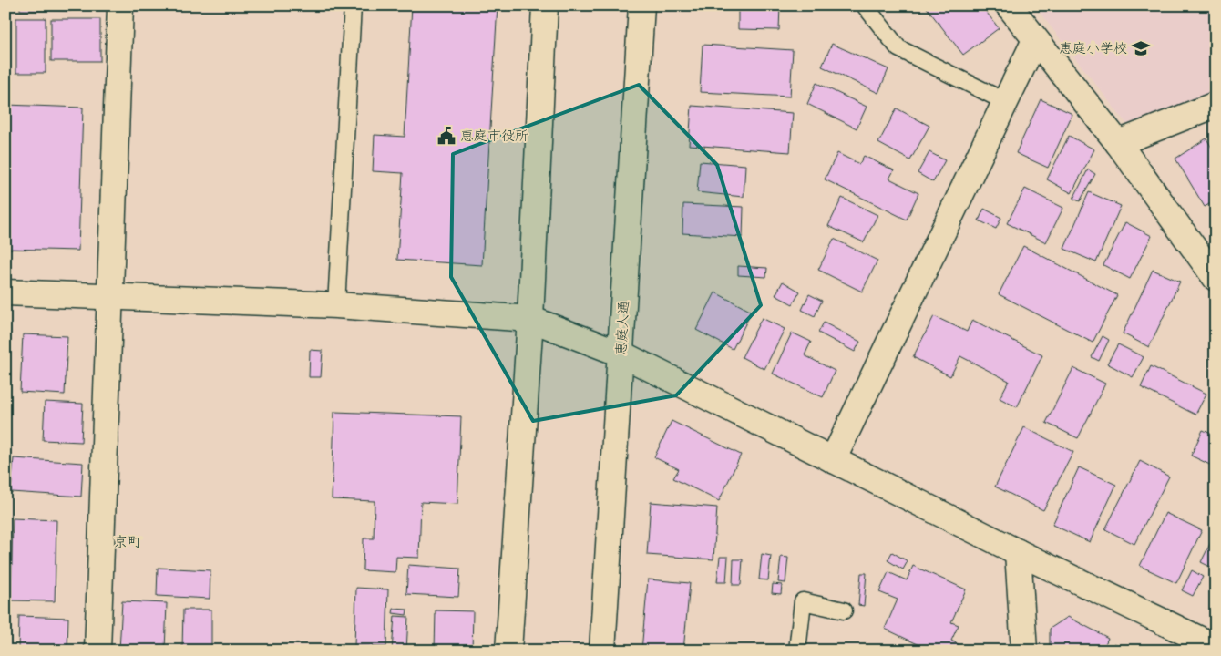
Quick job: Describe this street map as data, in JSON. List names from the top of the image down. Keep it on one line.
{"streets":{"street":["恵庭大通"]},"districts":["京町"],"places":{"school or university":["恵庭小学校"],"public building":["恵庭市役所"]}}
